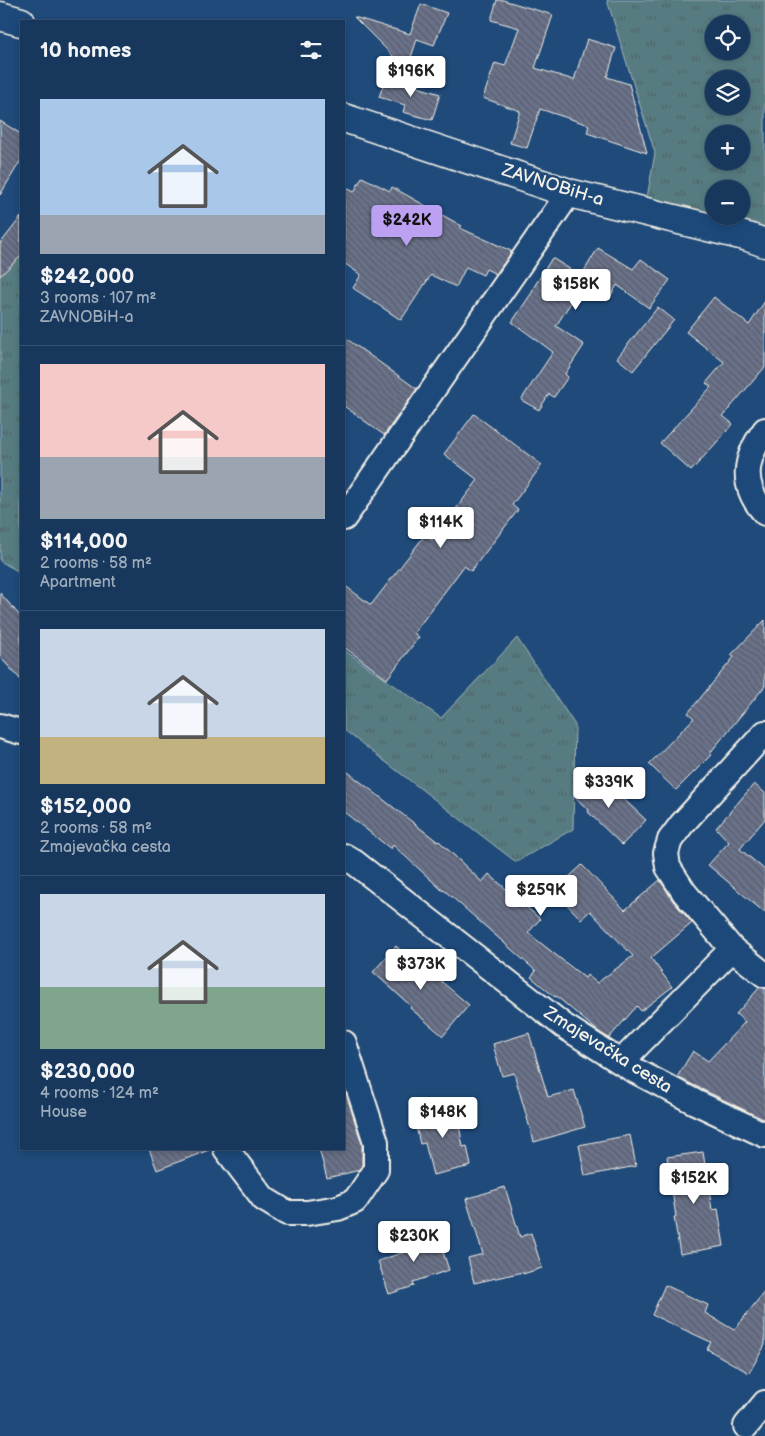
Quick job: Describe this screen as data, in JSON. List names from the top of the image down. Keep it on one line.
{"streets":{"main road":["ZAVNOBiH-a"],"street":["Zmajevačka cesta"]},"page":{"map_buttons":["+","−"],"heading":"10 homes","price":["$196K","$242K","$158K","$114K","$339K","$259K","$373K","$148K","$152K","$230K"],"list":[{"name":"$242,000","note":"3 rooms · 107 m² · ZAVNOBiH-a"},{"name":"$114,000","note":"2 rooms · 58 m² · Apartment"},{"name":"$152,000","note":"2 rooms · 58 m² · Zmajevačka cesta"},{"name":"$230,000","note":"4 rooms · 124 m² · House"}]}}
